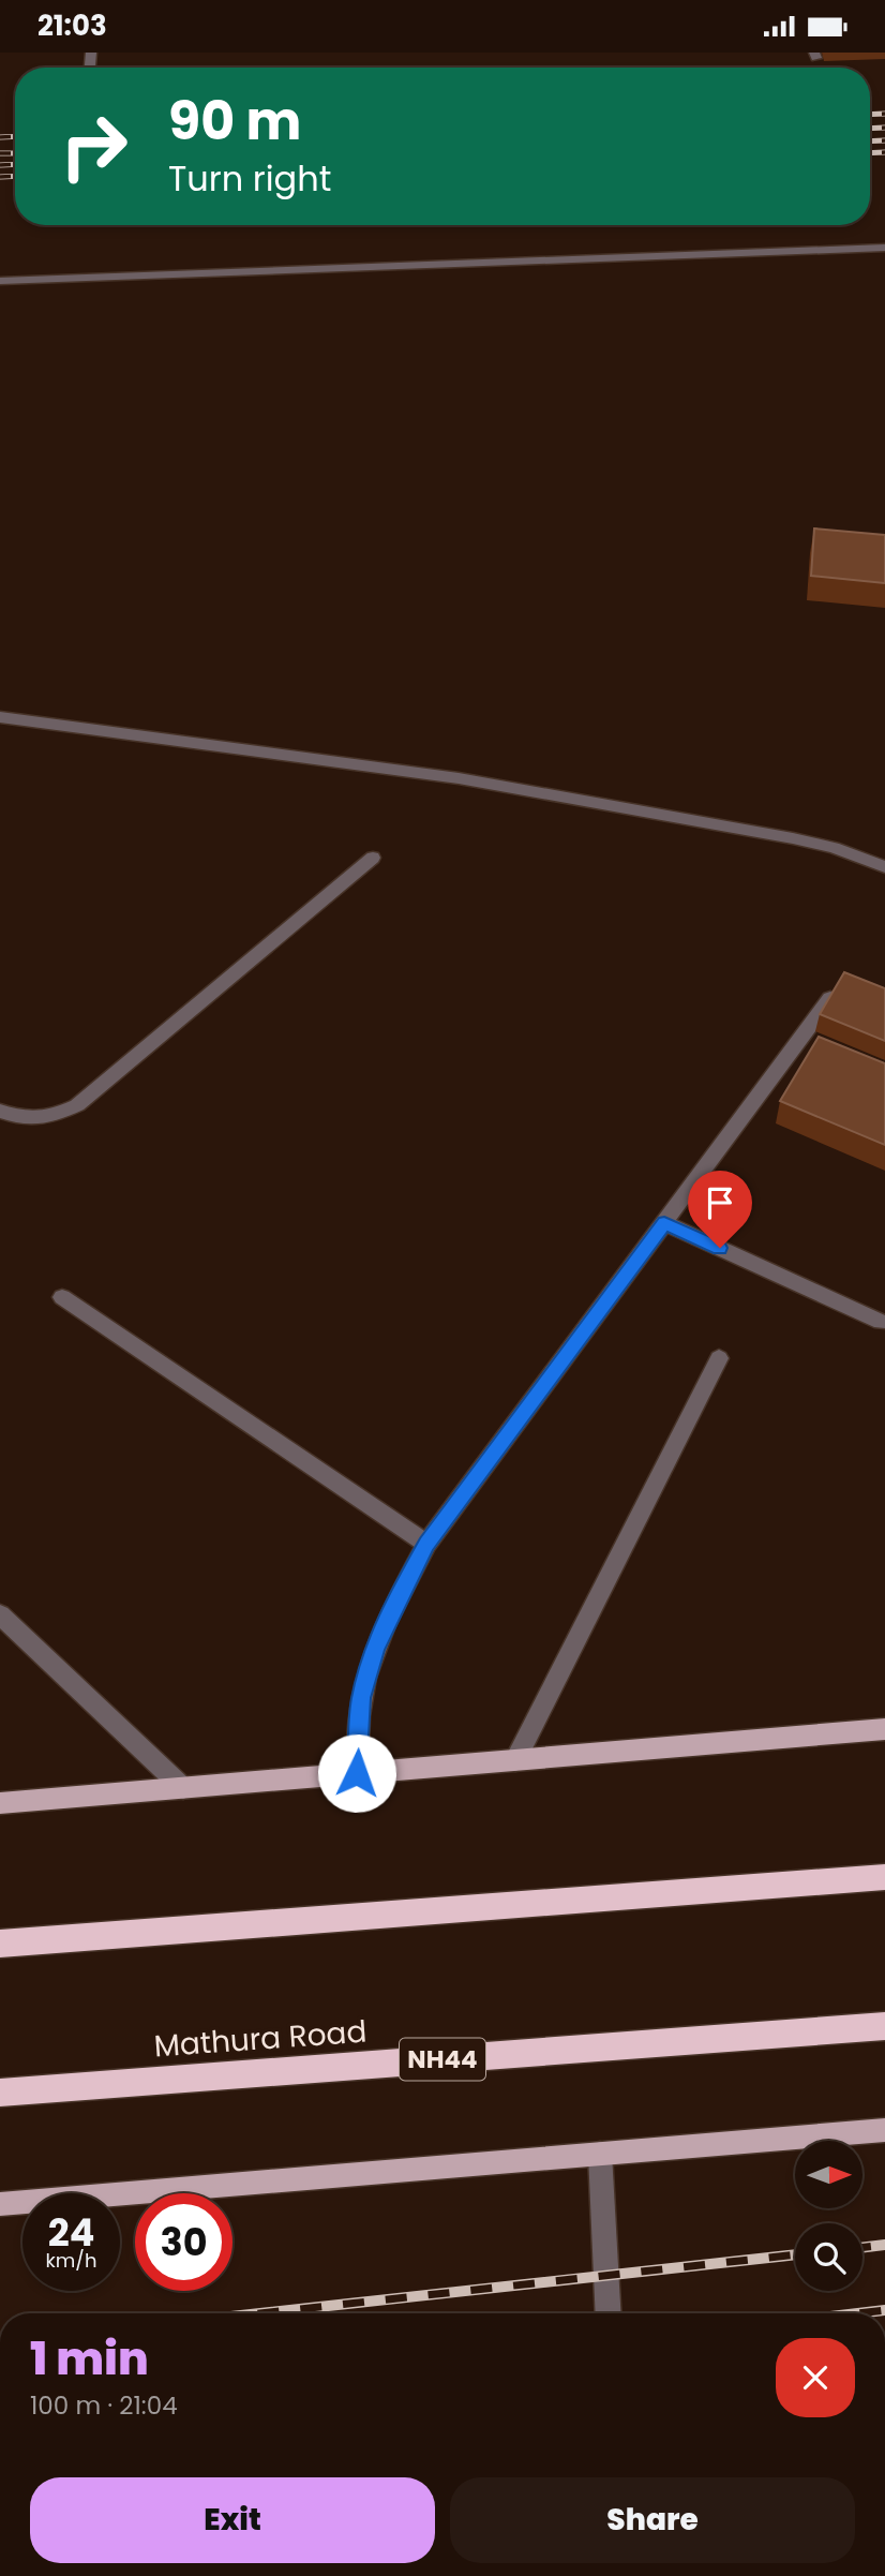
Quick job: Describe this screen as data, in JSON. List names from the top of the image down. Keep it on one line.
{"streets":{"highway":["Mathura Road","NH44"]},"north":"right","page":{"status":"21:03","turn":["90 m","Turn right"],"speed":"24 km/h","limit":"30","heading":["1 min","100 m · 21:04"],"buttons":["Exit","Share"]}}
